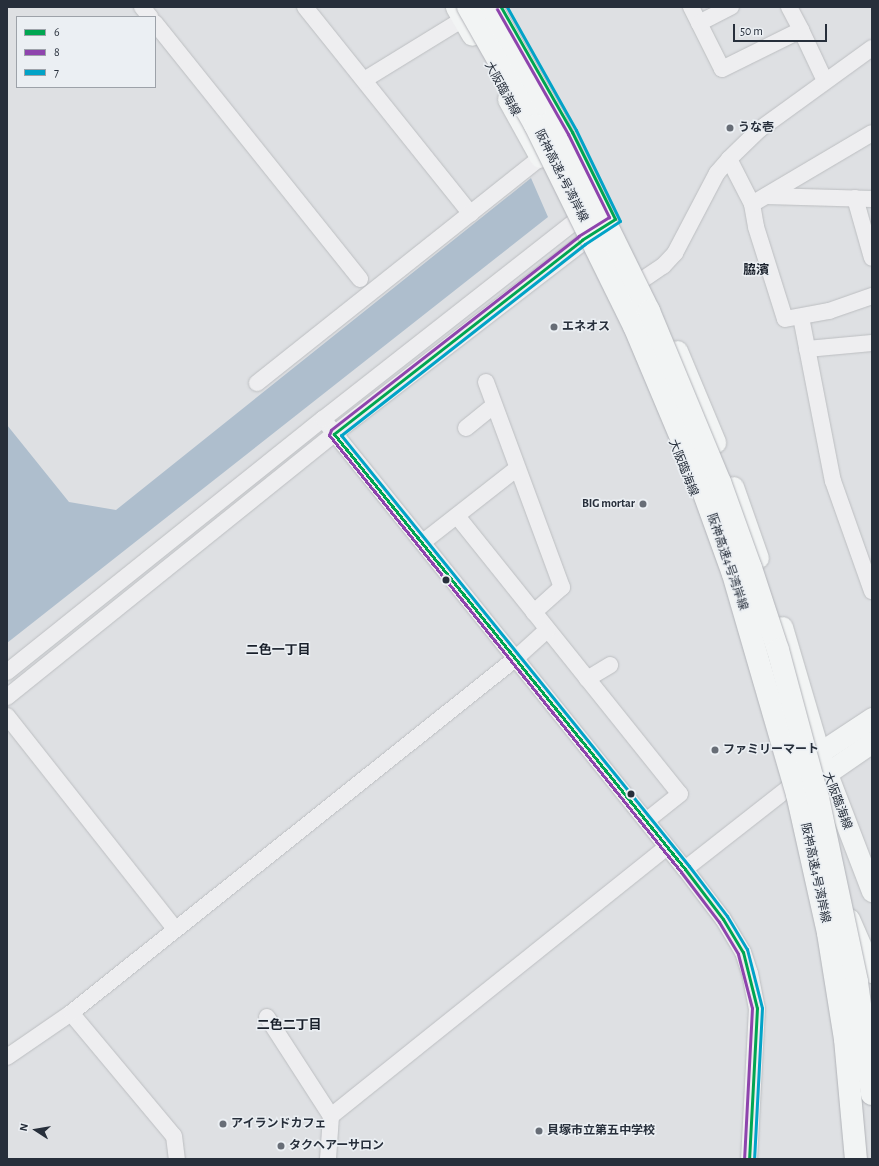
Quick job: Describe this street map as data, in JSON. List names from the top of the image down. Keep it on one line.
{"streets":{"highway":["阪神高速4号湾岸線"],"main road":["大阪臨海線"]},"crossings":[["大阪臨海線","阪神高速4号湾岸線"]],"districts":["脇濱","二色一丁目","二色二丁目"],"places":["うな壱","エネオス","BIG mortar","ファミリーマート","アイランドカフェ","貝塚市立第五中学校","タクヘアーサロン"],"lines":["transit line 6","transit line 7","transit line 8"],"legend":["6","8","7"],"scale_bar":"50 m","north":"left"}
